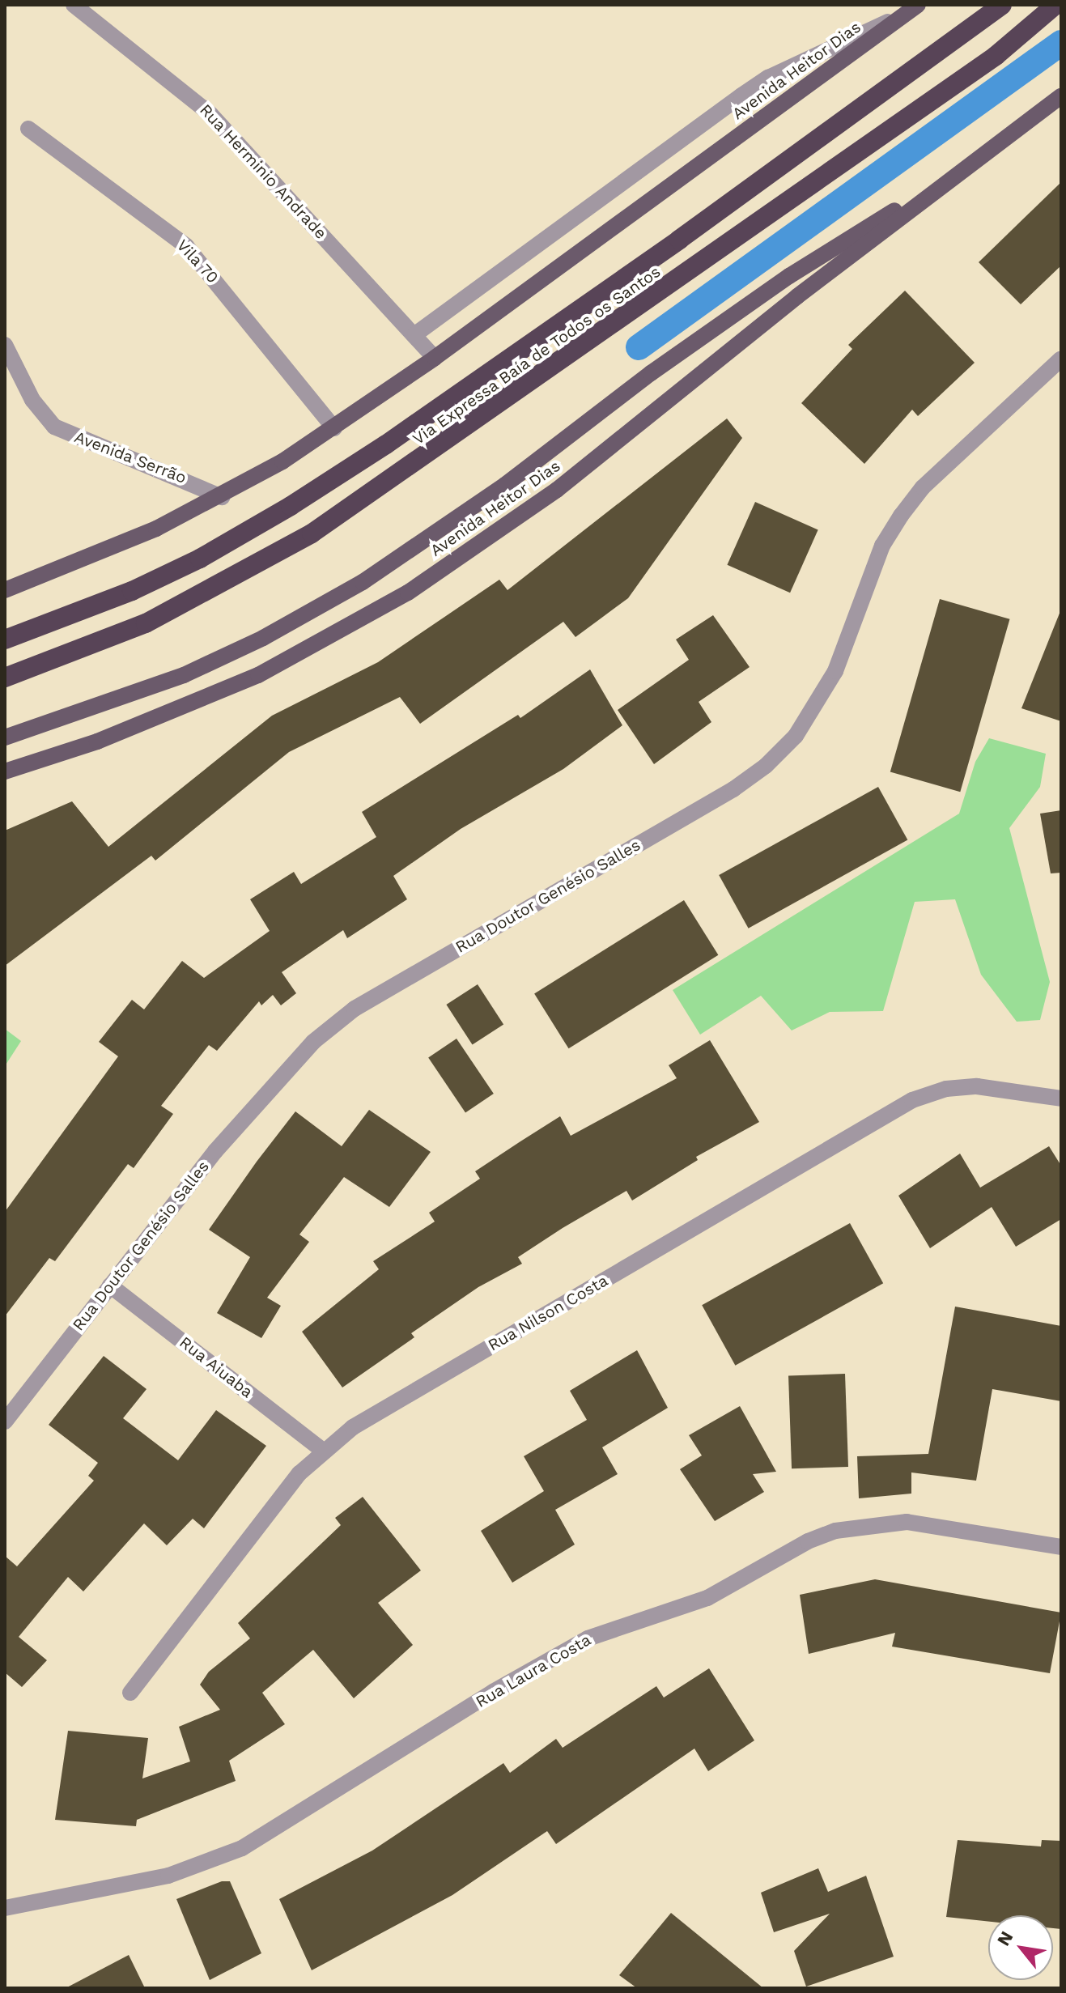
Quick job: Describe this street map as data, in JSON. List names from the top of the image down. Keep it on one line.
{"streets":{"highway":["Via Expressa Baía de Todos os Santos"],"main road":["Avenida Heitor Dias"],"street":["Rua Herminio Andrade","Vila 70","Avenida Serrão","Rua Doutor Genésio Salles","Rua Nilson Costa","Rua Aiuaba","Rua Laura Costa"]},"crossings":[["Avenida Heitor Dias","Rua Herminio Andrade"],["Avenida Heitor Dias","Vila 70"],["Avenida Heitor Dias","Avenida Serrão"],["Rua Doutor Genésio Salles","Rua Aiuaba"],["Rua Nilson Costa","Rua Aiuaba"]],"north":"top left"}
